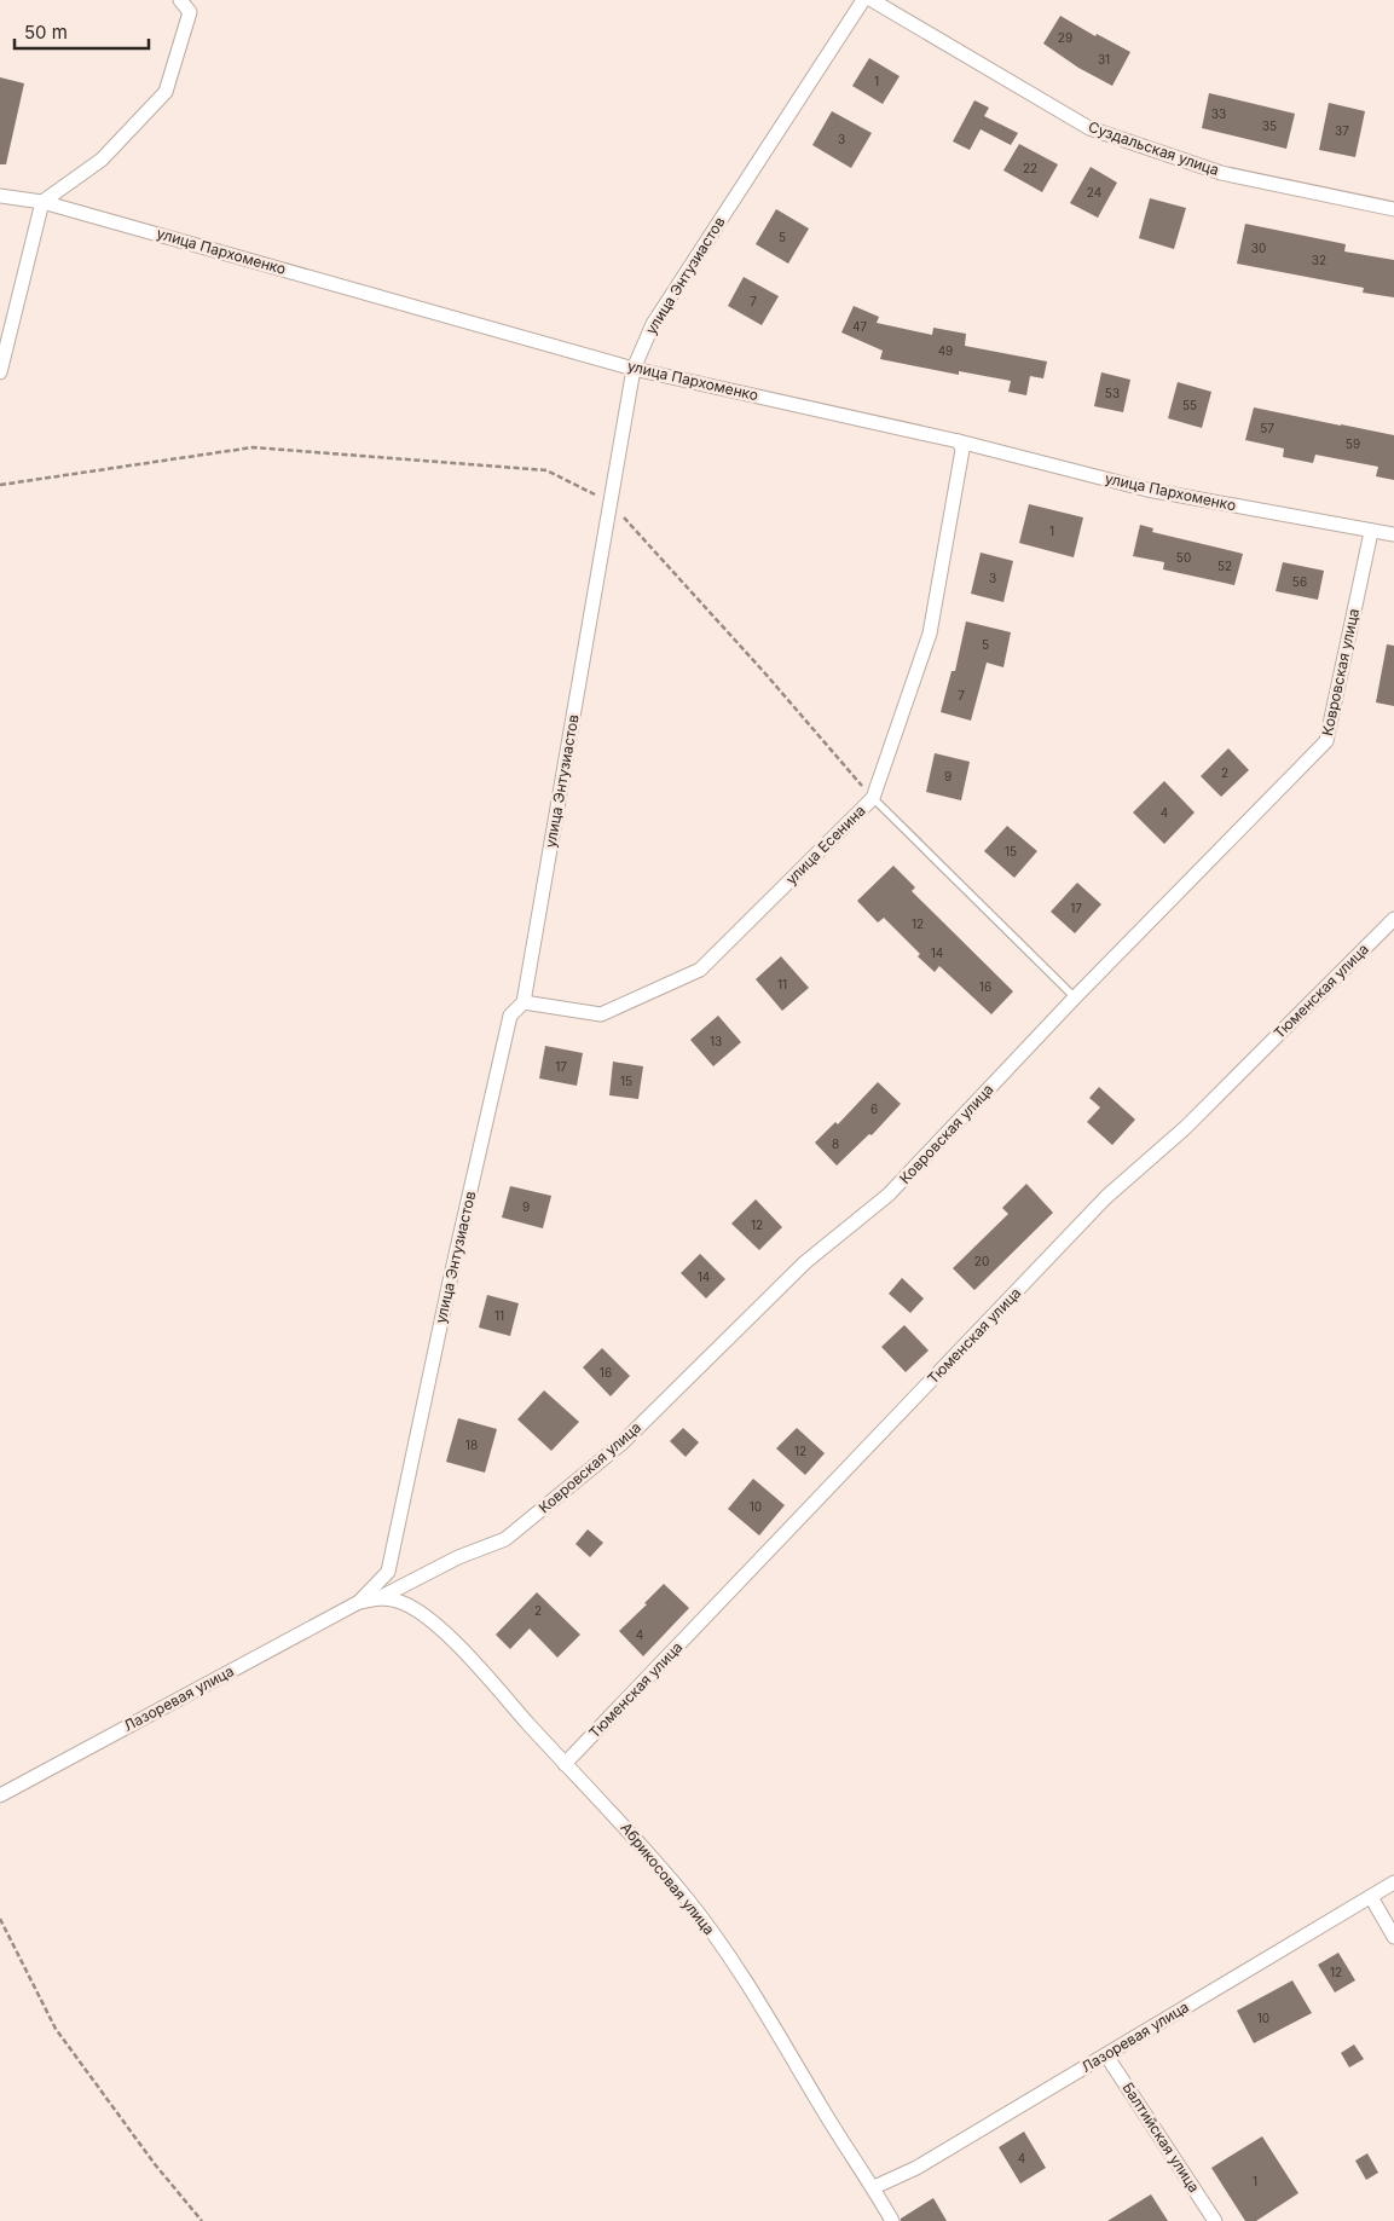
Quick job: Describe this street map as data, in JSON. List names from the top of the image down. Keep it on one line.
{"streets":{"street":["Суздальская улица","улица Пархоменко","улица Энтузиастов","Ковровская улица","улица Есенина","Тюменская улица","Лазоревая улица","Абрикосовая улица","Балтийская улица"]},"crossings":[["улица Пархоменко","улица Энтузиастов"],["улица Пархоменко","Ковровская улица"],["улица Пархоменко","улица Есенина"],["улица Энтузиастов","Ковровская улица"],["улица Энтузиастов","улица Есенина"],["улица Энтузиастов","Лазоревая улица"],["Ковровская улица","Лазоревая улица"],["Ковровская улица","Абрикосовая улица"],["Тюменская улица","Абрикосовая улица"],["Лазоревая улица","Абрикосовая улица"],["Лазоревая улица","Балтийская улица"]],"house_numbers":["29","31","1","33","35","37","3","22","24","5","30","32","7","47","49","53","55","57","59","1","50","52","3","56","5","7","2","9","4","15","17","12","14","11","16","13","17","15","6","8","9","12","20","14","11","16","18","12","10","2","4","12","10","4","1"],"scale_bar":"50 m"}
